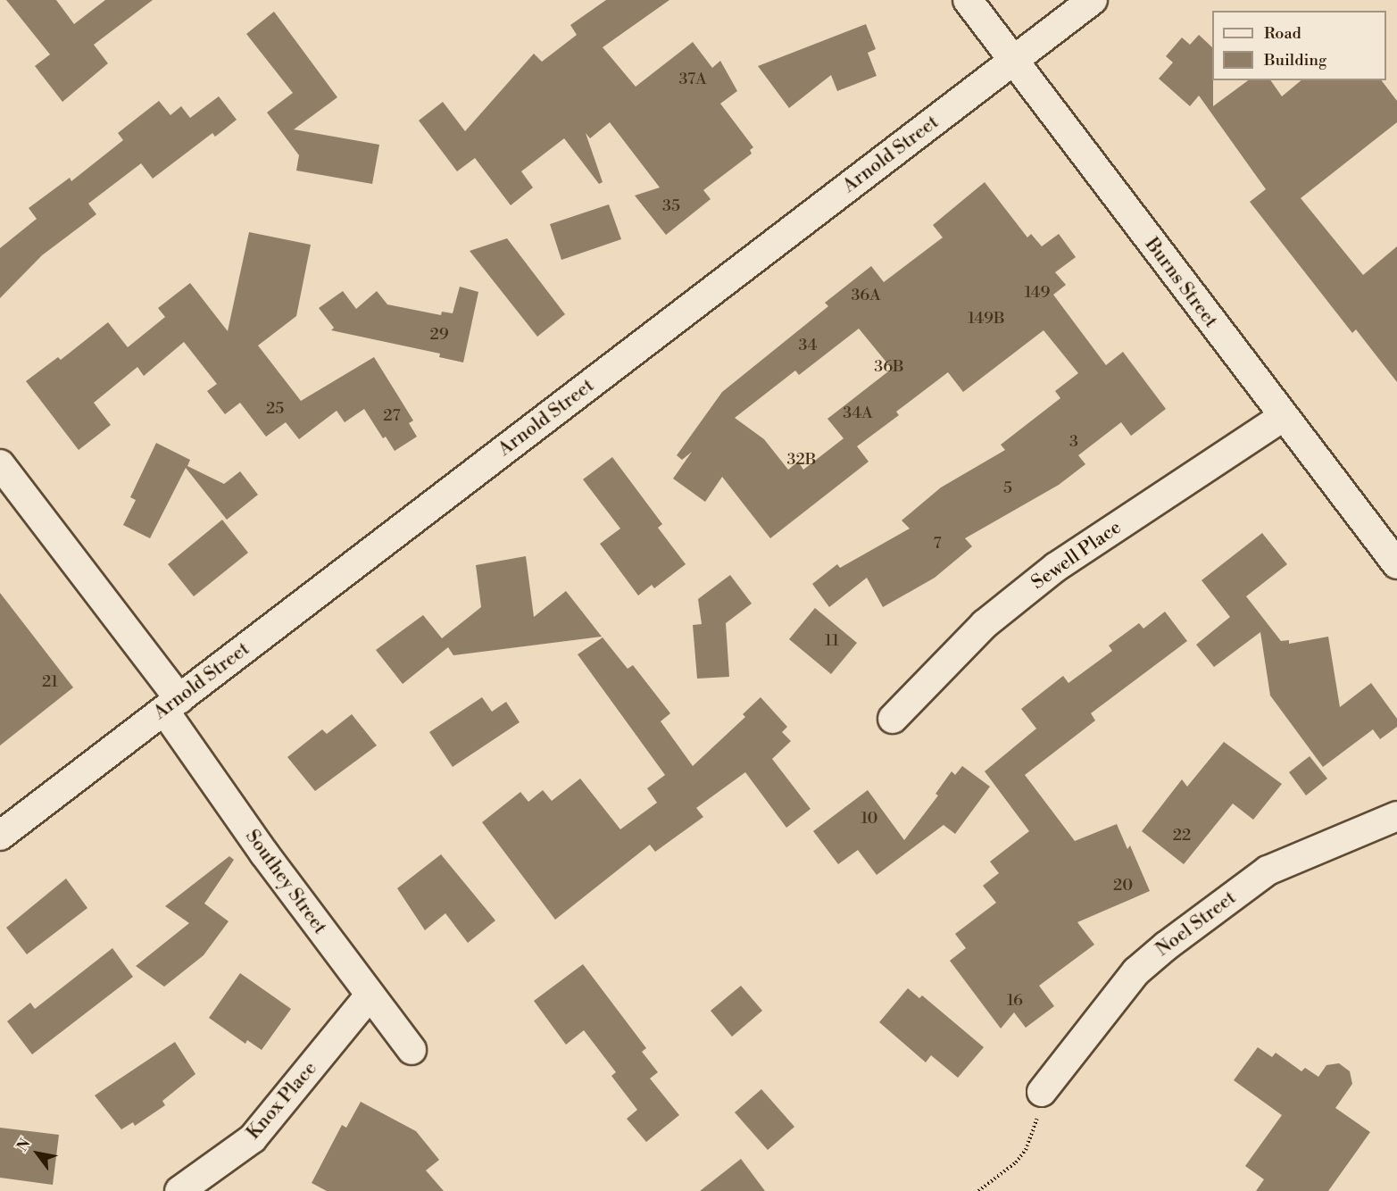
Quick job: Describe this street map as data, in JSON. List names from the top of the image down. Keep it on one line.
{"streets":{"street":["Arnold Street","Burns Street","Sewell Place","Southey Street","Noel Street","Knox Place"]},"crossings":[["Arnold Street","Burns Street"],["Arnold Street","Southey Street"],["Burns Street","Sewell Place"],["Southey Street","Knox Place"]],"house_numbers":["37A","35","149","36A","149B","29","34","36B","25","34A","27","3","32B","5","7","11","21","10","22","20","16"],"legend":["Road","Building"],"north":"top left"}
